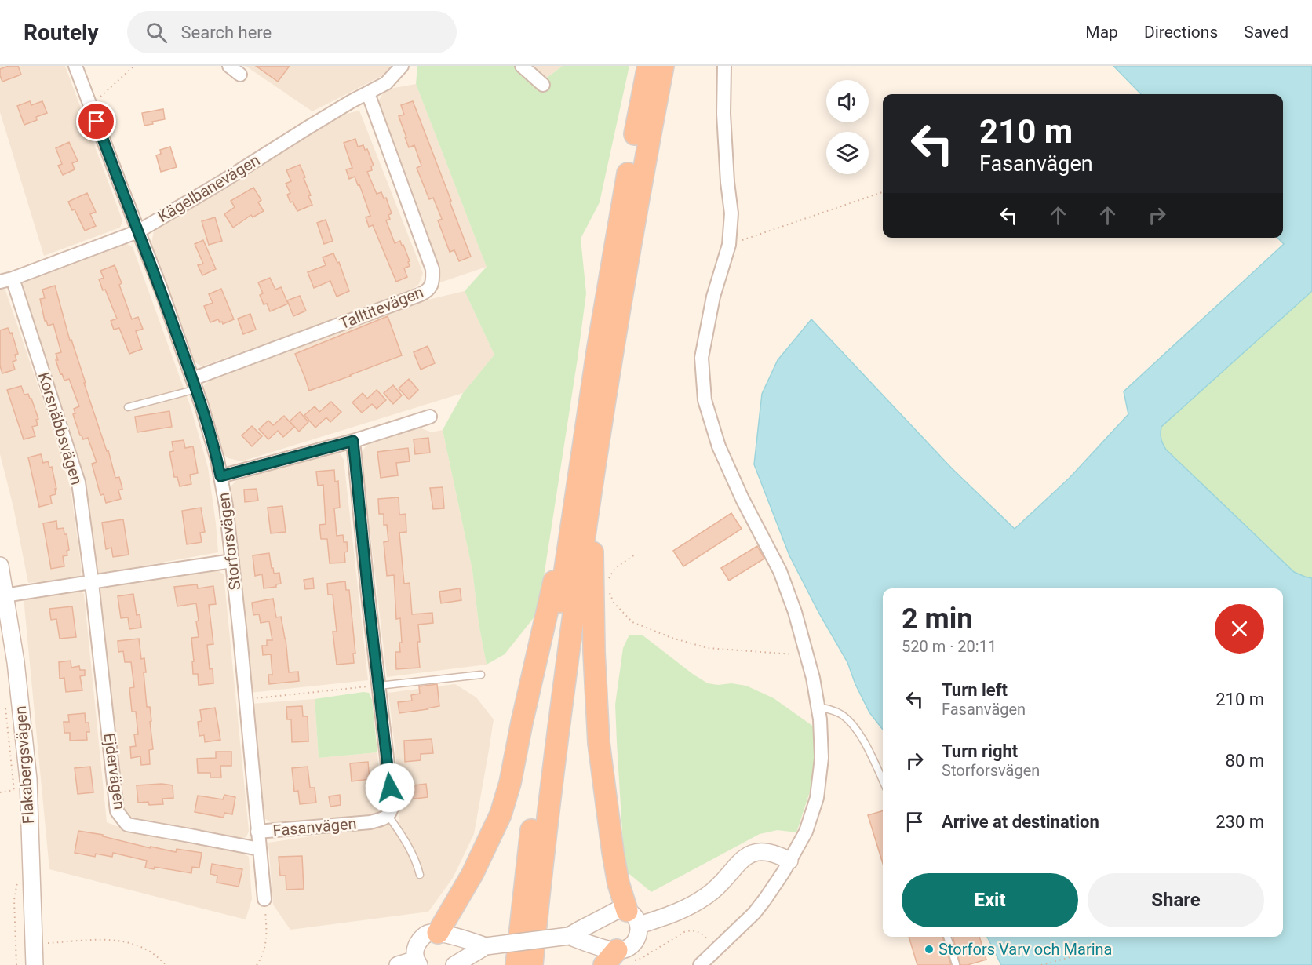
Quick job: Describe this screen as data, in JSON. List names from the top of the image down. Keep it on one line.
{"streets":{"street":["Kägelbanevägen","Talltitevägen","Korsnäbbsvägen","Storforsvägen","Flakabergsvägen","Ejdervägen","Fasanvägen"]},"crossings":[["Kägelbanevägen","Talltitevägen"],["Kägelbanevägen","Korsnäbbsvägen"],["Kägelbanevägen","Storforsvägen"],["Talltitevägen","Storforsvägen"],["Korsnäbbsvägen","Ejdervägen"],["Storforsvägen","Ejdervägen"],["Storforsvägen","Fasanvägen"]],"places":["Storfors Varv och Marina"],"page":{"header":"Routely","search":"Search here","nav":["Map","Directions","Saved"],"turn":["210 m","Fasanvägen"],"heading":["2 min","520 m · 20:11"],"list":[{"name":"Turn left","note":"Fasanvägen","value":"210 m"},{"name":"Turn right","note":"Storforsvägen","value":"80 m"},{"name":"Arrive at destination","value":"230 m"}],"buttons":["Exit","Share"]}}
